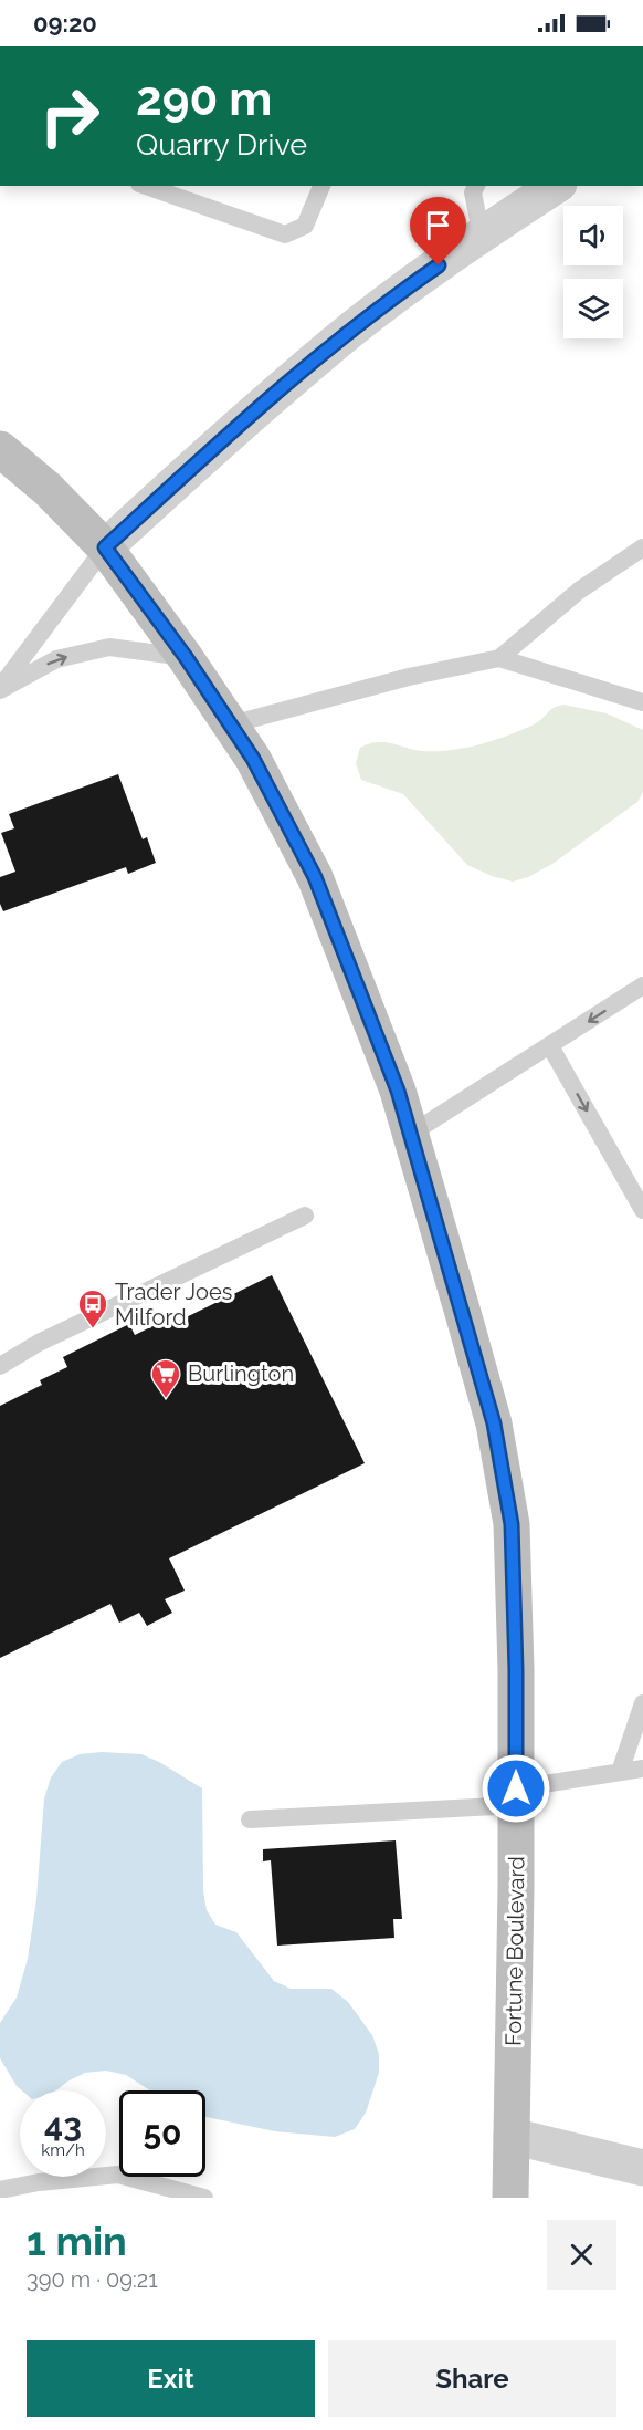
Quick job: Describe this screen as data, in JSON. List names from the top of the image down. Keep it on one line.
{"streets":{"main road":["Fortune Boulevard"]},"places":{"bus stop":["Trader Joes Milford"],"supermarket":["Burlington"]},"page":{"status":"09:20","turn":["290 m","Quarry Drive"],"speed":"43 km/h","limit":"50","heading":["1 min","390 m · 09:21"],"buttons":["Exit","Share"]}}
